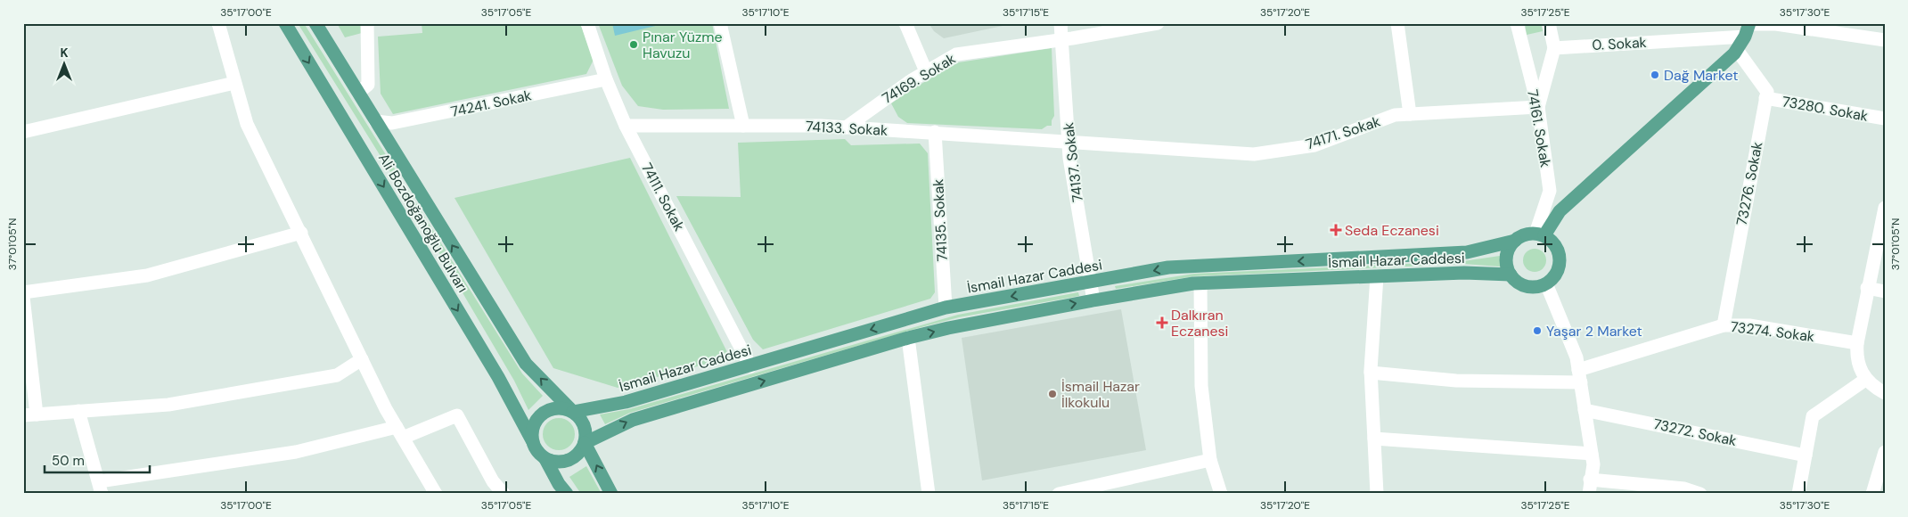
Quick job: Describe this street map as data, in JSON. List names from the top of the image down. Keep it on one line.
{"streets":{"main road":["Ali Bozdoğanoğlu Bulvarı","İsmail Hazar Caddesi"],"street":["0. Sokak","74169. Sokak","74241. Sokak","73280. Sokak","74133. Sokak","74161. Sokak","74171. Sokak","74137. Sokak","73276. Sokak","74111. Sokak","74135. Sokak","73274. Sokak","73272. Sokak"]},"crossings":[["74169. Sokak","74133. Sokak"],["74169. Sokak","74137. Sokak"],["74241. Sokak","74111. Sokak"],["74241. Sokak","Ali Bozdoğanoğlu Bulvarı"],["73280. Sokak","73276. Sokak"],["74133. Sokak","74171. Sokak"],["74133. Sokak","74137. Sokak"],["74133. Sokak","74111. Sokak"],["74133. Sokak","74135. Sokak"],["74161. Sokak","74171. Sokak"],["74161. Sokak","İsmail Hazar Caddesi"],["74171. Sokak","74137. Sokak"],["74137. Sokak","İsmail Hazar Caddesi"],["73276. Sokak","73274. Sokak"],["74111. Sokak","İsmail Hazar Caddesi"],["74135. Sokak","İsmail Hazar Caddesi"],["Ali Bozdoğanoğlu Bulvarı","İsmail Hazar Caddesi"]],"places":{"other":["Pınar Yüzme Havuzu","Dağ Market","Yaşar 2 Market","İsmail Hazar İlkokulu"],"health":["Seda Eczanesi","Dalkıran Eczanesi"]},"scale_bar":"50 m","north":"top","coordinates":["35°17'00\"E","35°17'05\"E","35°17'10\"E","35°17'15\"E","35°17'20\"E","35°17'25\"E","35°17'30\"E","37°01'05\"N"]}
